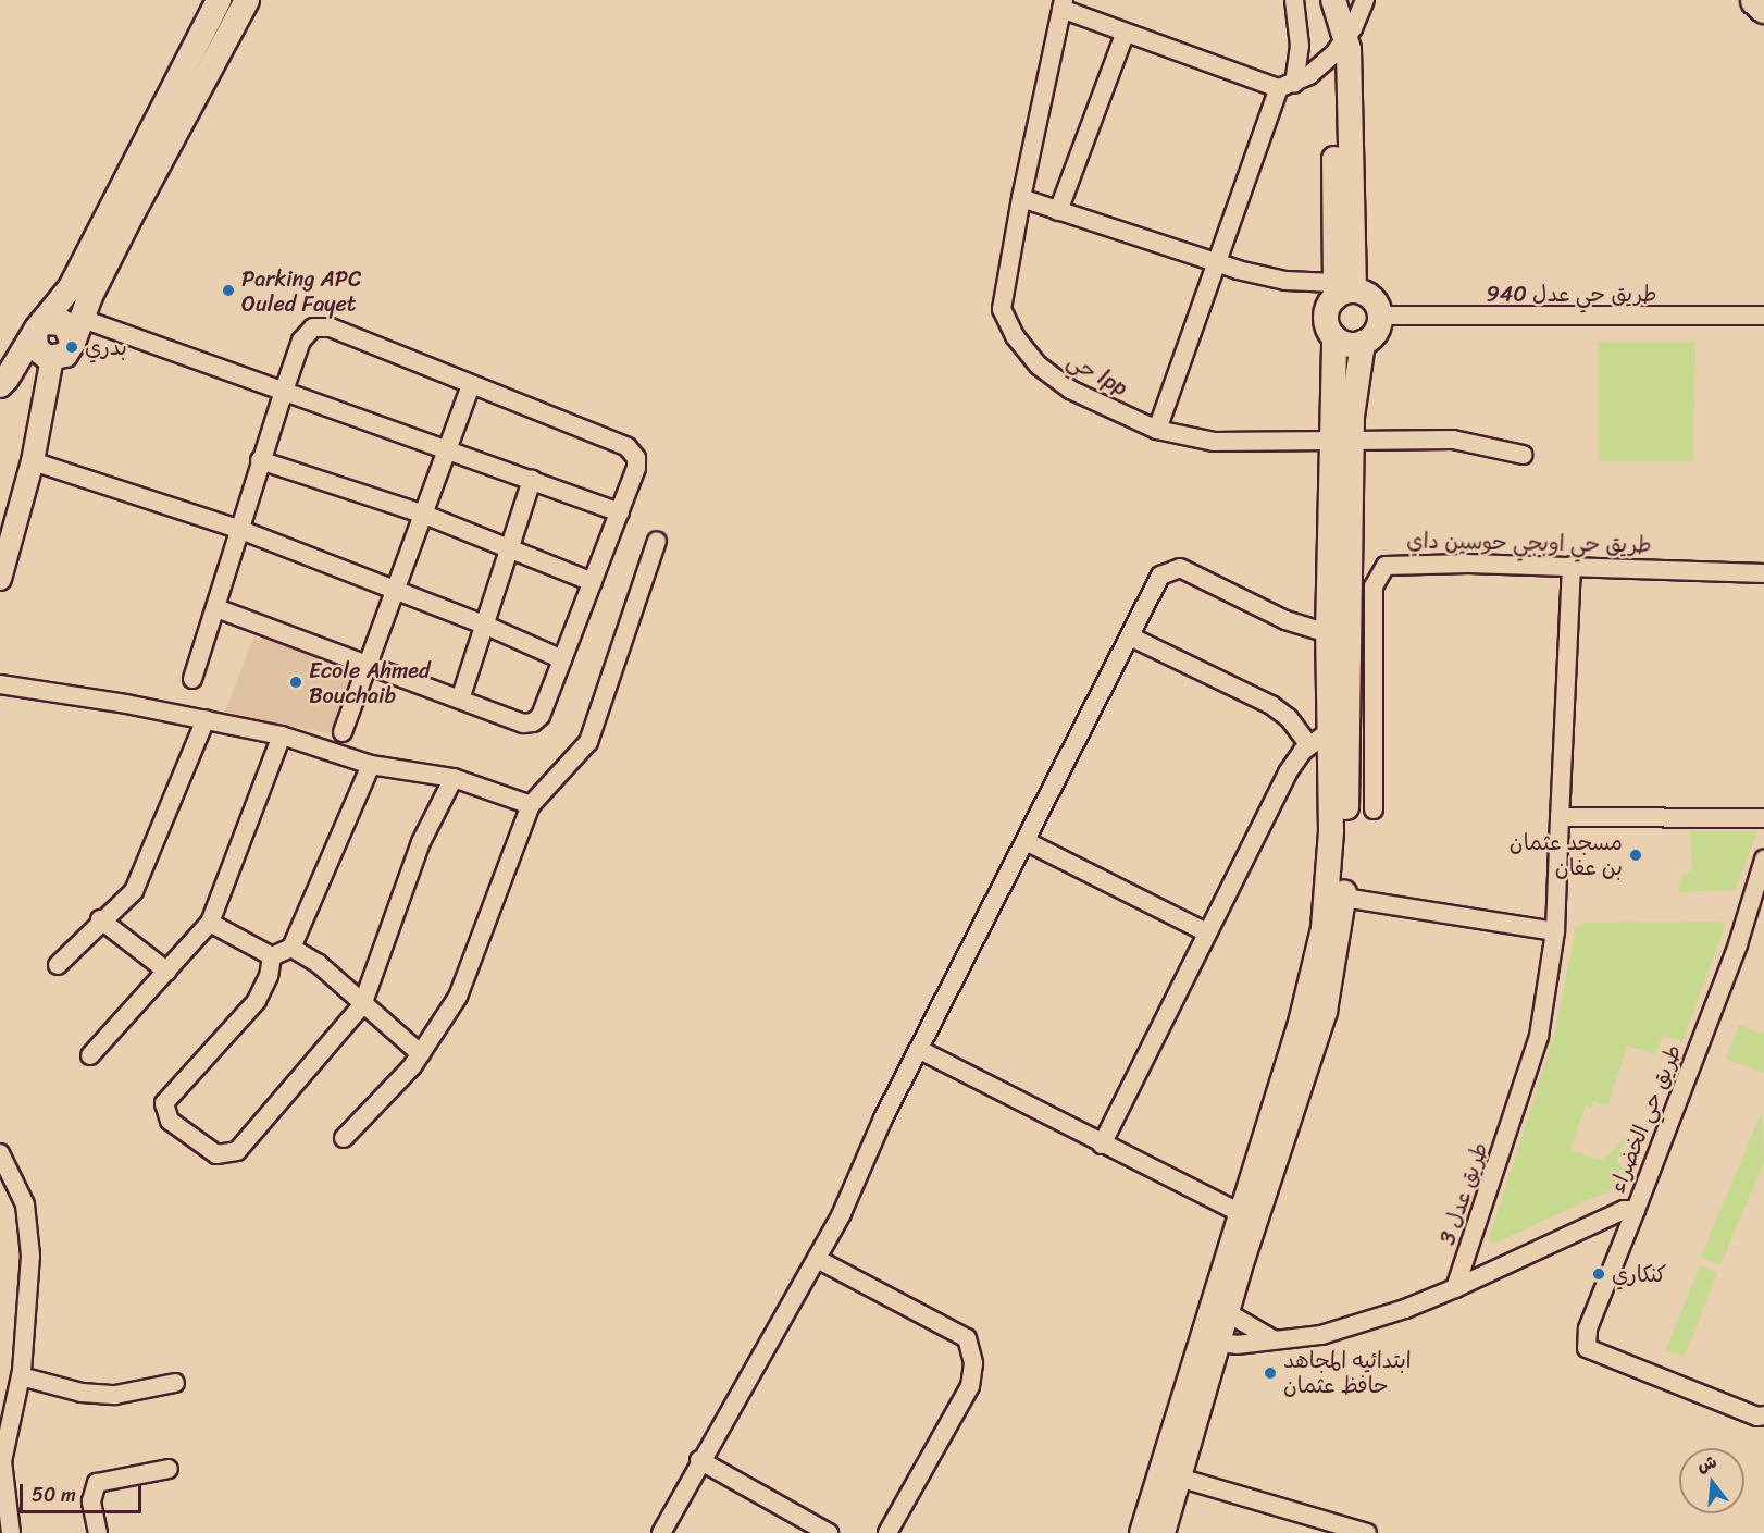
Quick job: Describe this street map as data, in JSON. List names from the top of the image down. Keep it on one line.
{"streets":{"street":["طريق حي عدل 940","حي lpp","طريق حي اوبجي حوسين داي","طريق حي الخضراء","طريق عدل 3"]},"crossings":[["طريق حي الخضراء","طريق عدل 3"]],"places":["Parking APC Ouled Fayet","بدري","Ecole Ahmed Bouchaib","مسجد عثمان بن عفان","كنكاري","ابتدائيه المجاهد حافظ عثمان"],"scale_bar":"50 m","north":"top"}
